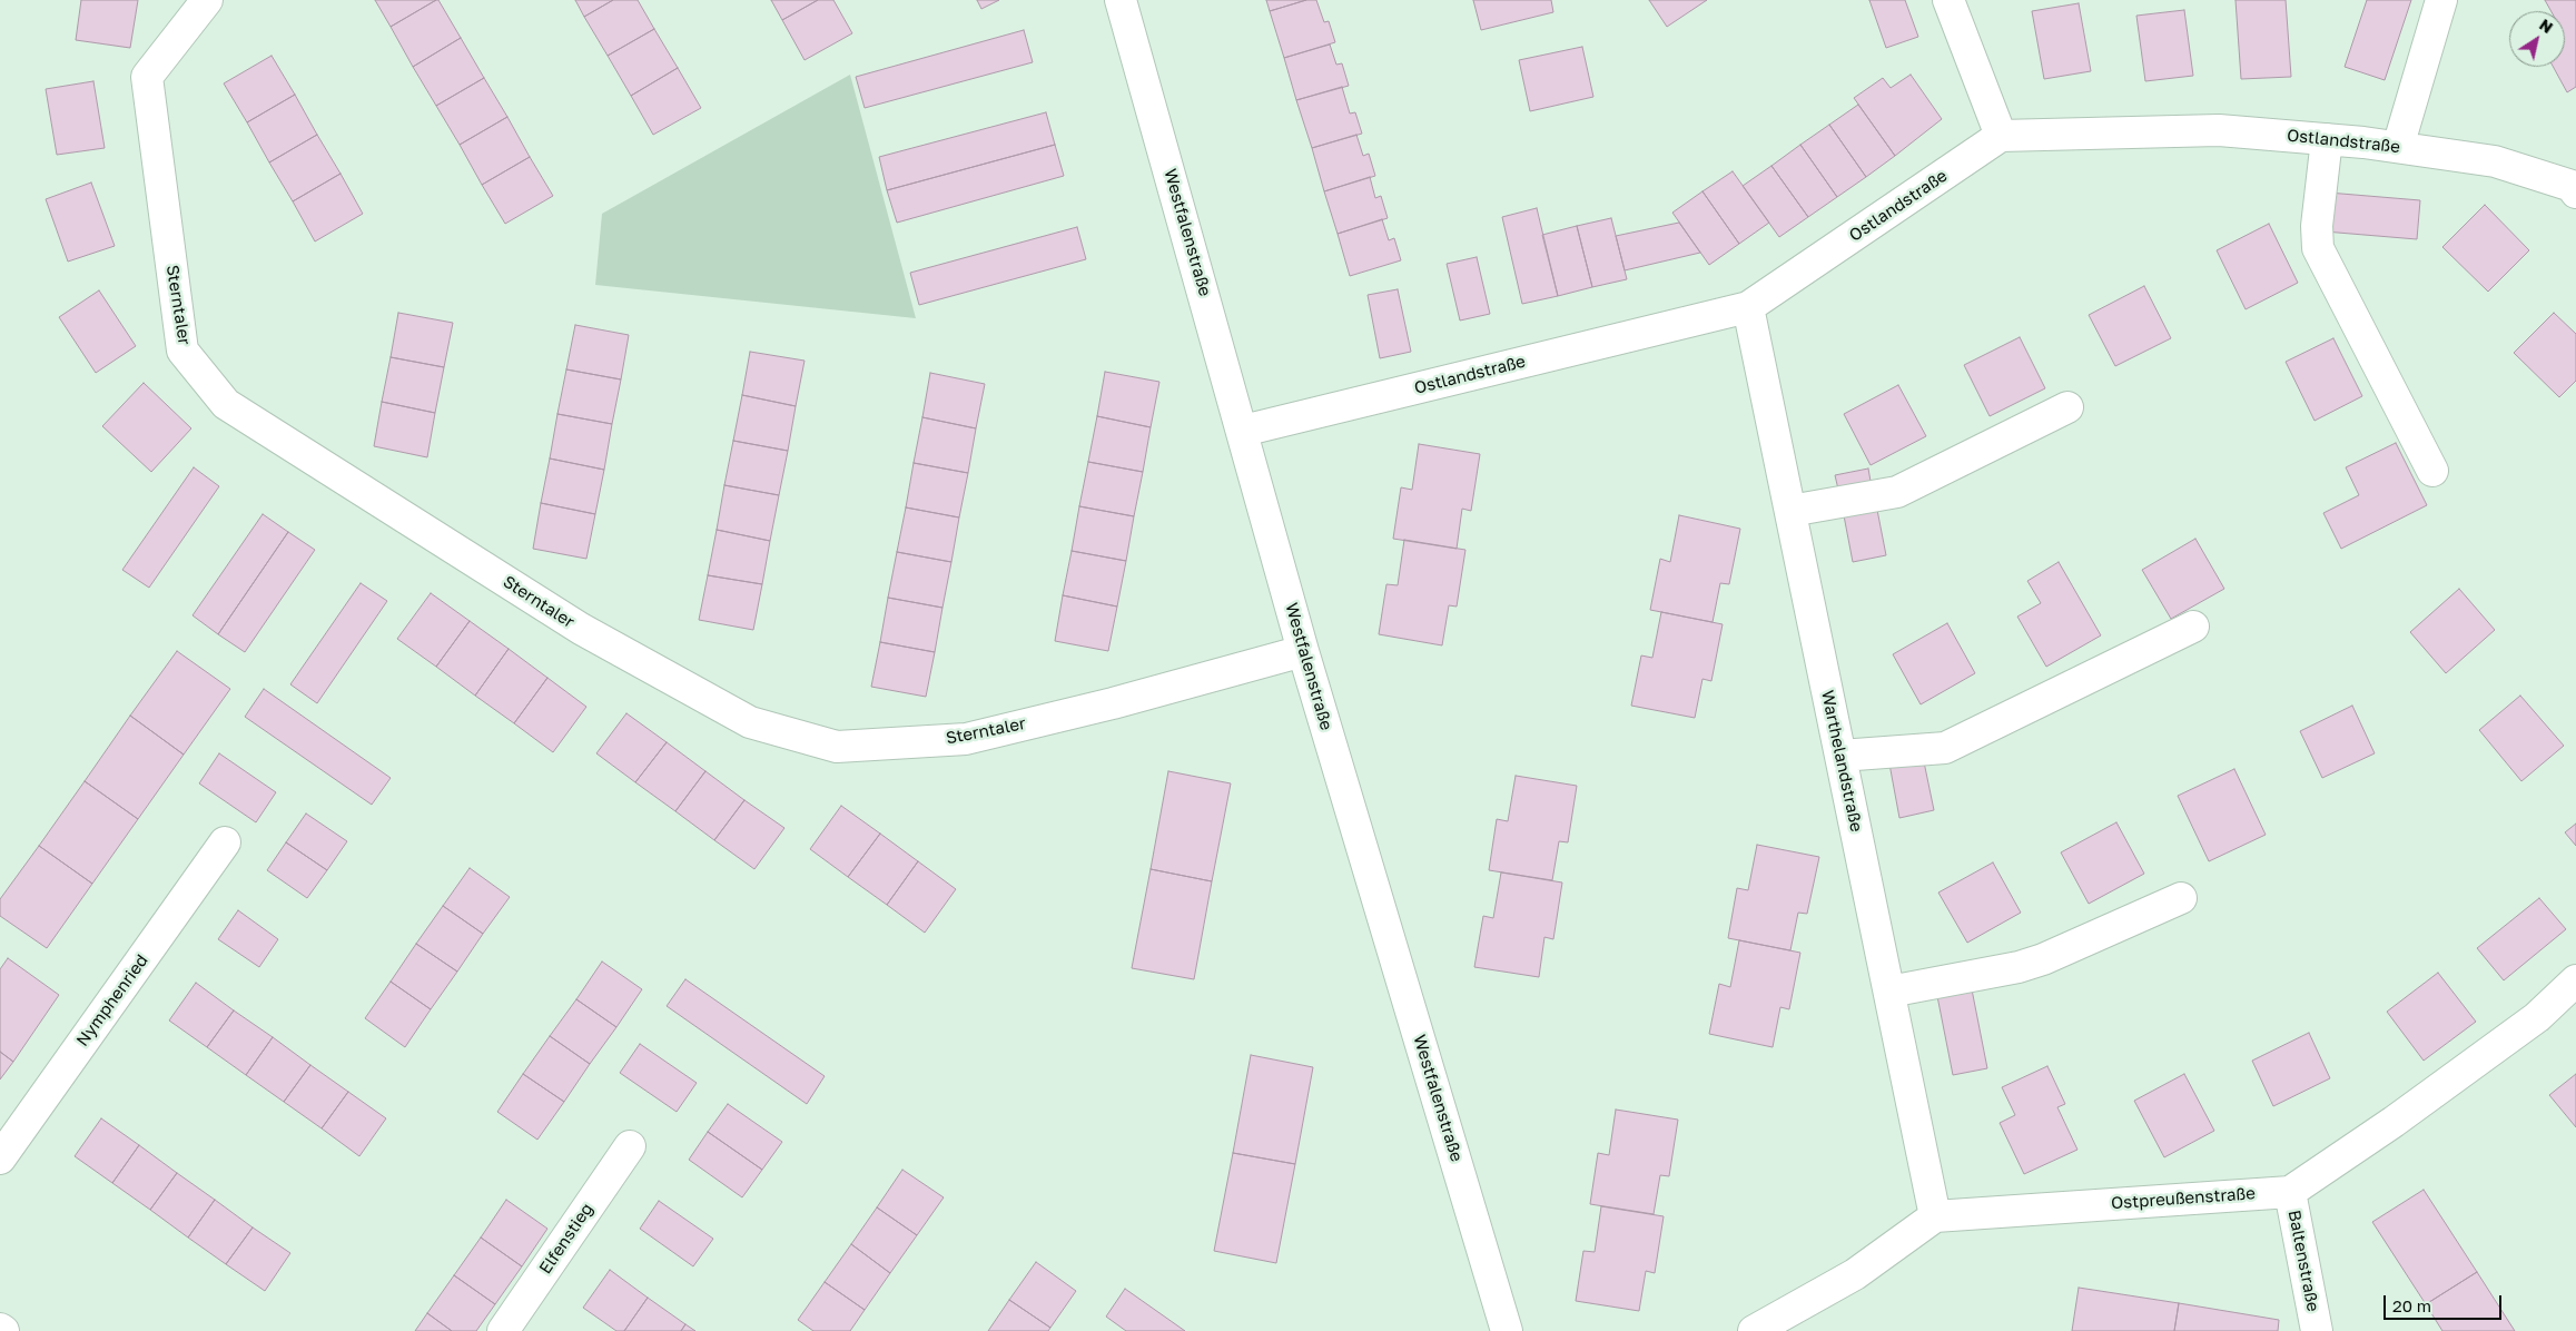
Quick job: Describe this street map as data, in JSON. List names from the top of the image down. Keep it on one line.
{"streets":{"street":["Ostlandstraße","Westfalenstraße","Sterntaler","Warthelandstraße","Nymphenried","Ostpreußenstraße","Elfenstieg","Baltenstraße"]},"crossings":[["Ostlandstraße","Westfalenstraße"],["Ostlandstraße","Warthelandstraße"],["Westfalenstraße","Sterntaler"],["Warthelandstraße","Ostpreußenstraße"],["Ostpreußenstraße","Baltenstraße"]],"scale_bar":"20 m","north":"top right"}
